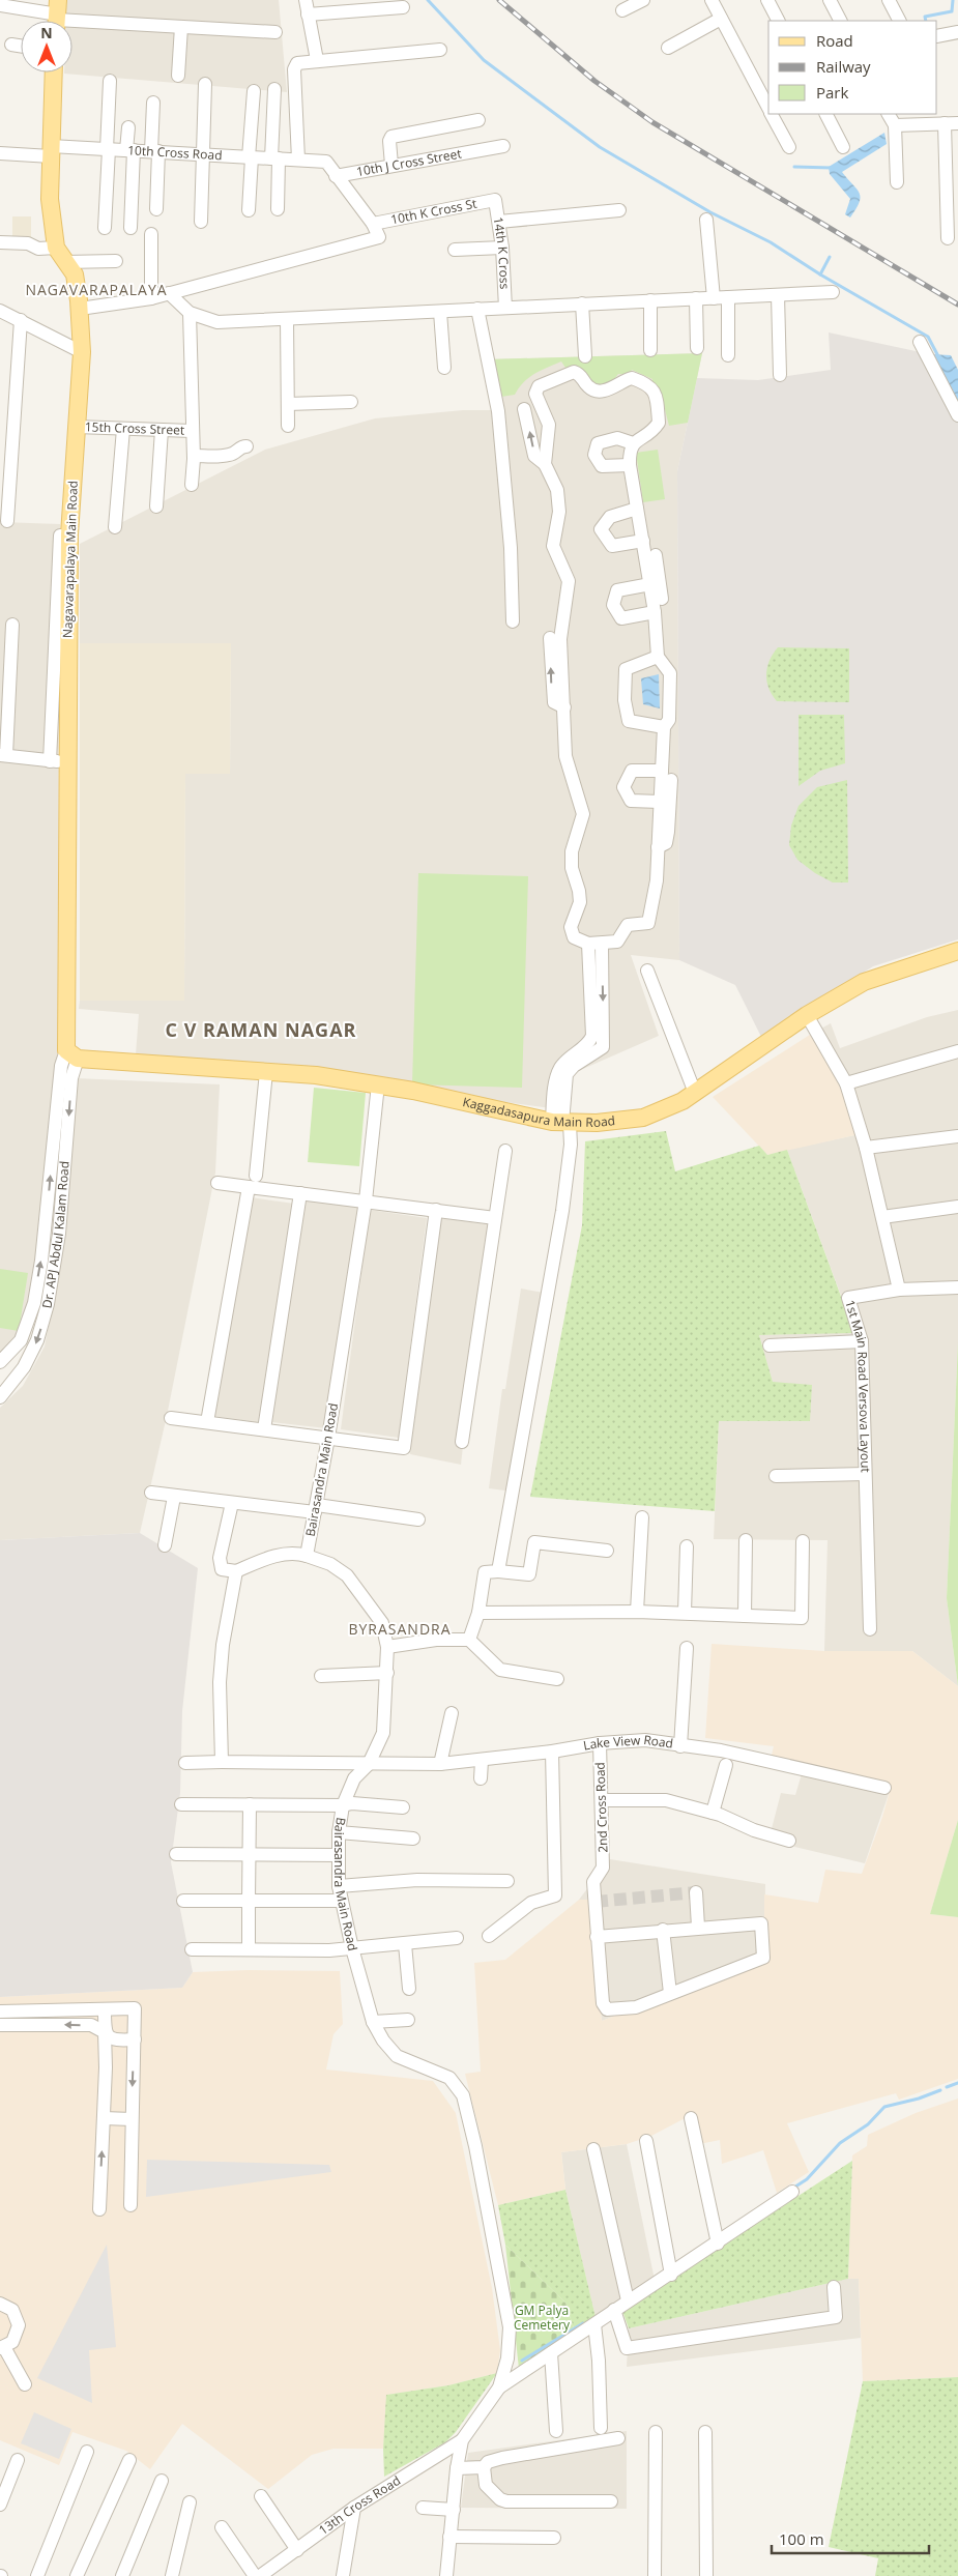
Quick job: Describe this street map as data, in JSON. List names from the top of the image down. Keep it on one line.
{"streets":{"main road":["Nagavarapalaya Main Road","Kaggadasapura Main Road"],"street":["10th Cross Road","10th J Cross Street","10th K Cross St","14th K Cross","15th Cross Street","Dr. APJ Abdul Kalam Road","1st Main Road Versova Layout","Bairasandra Main Road","Lake View Road","2nd Cross Road","13th Cross Road"]},"crossings":[["10th Cross Road","10th J Cross Street"],["10th Cross Road","Nagavarapalaya Main Road"],["10th K Cross St","14th K Cross"],["15th Cross Street","Nagavarapalaya Main Road"],["Nagavarapalaya Main Road","Kaggadasapura Main Road"],["Nagavarapalaya Main Road","Dr. APJ Abdul Kalam Road"],["Kaggadasapura Main Road","Dr. APJ Abdul Kalam Road"],["Kaggadasapura Main Road","Bairasandra Main Road"],["Bairasandra Main Road","Lake View Road"],["Bairasandra Main Road","13th Cross Road"],["Lake View Road","2nd Cross Road"]],"districts":["NAGAVARAPALAYA","C V RAMAN NAGAR","BYRASANDRA"],"parks":["GM Palya Cemetery"],"legend":["Road","Railway","Park"],"scale_bar":"100 m","north":"top"}
